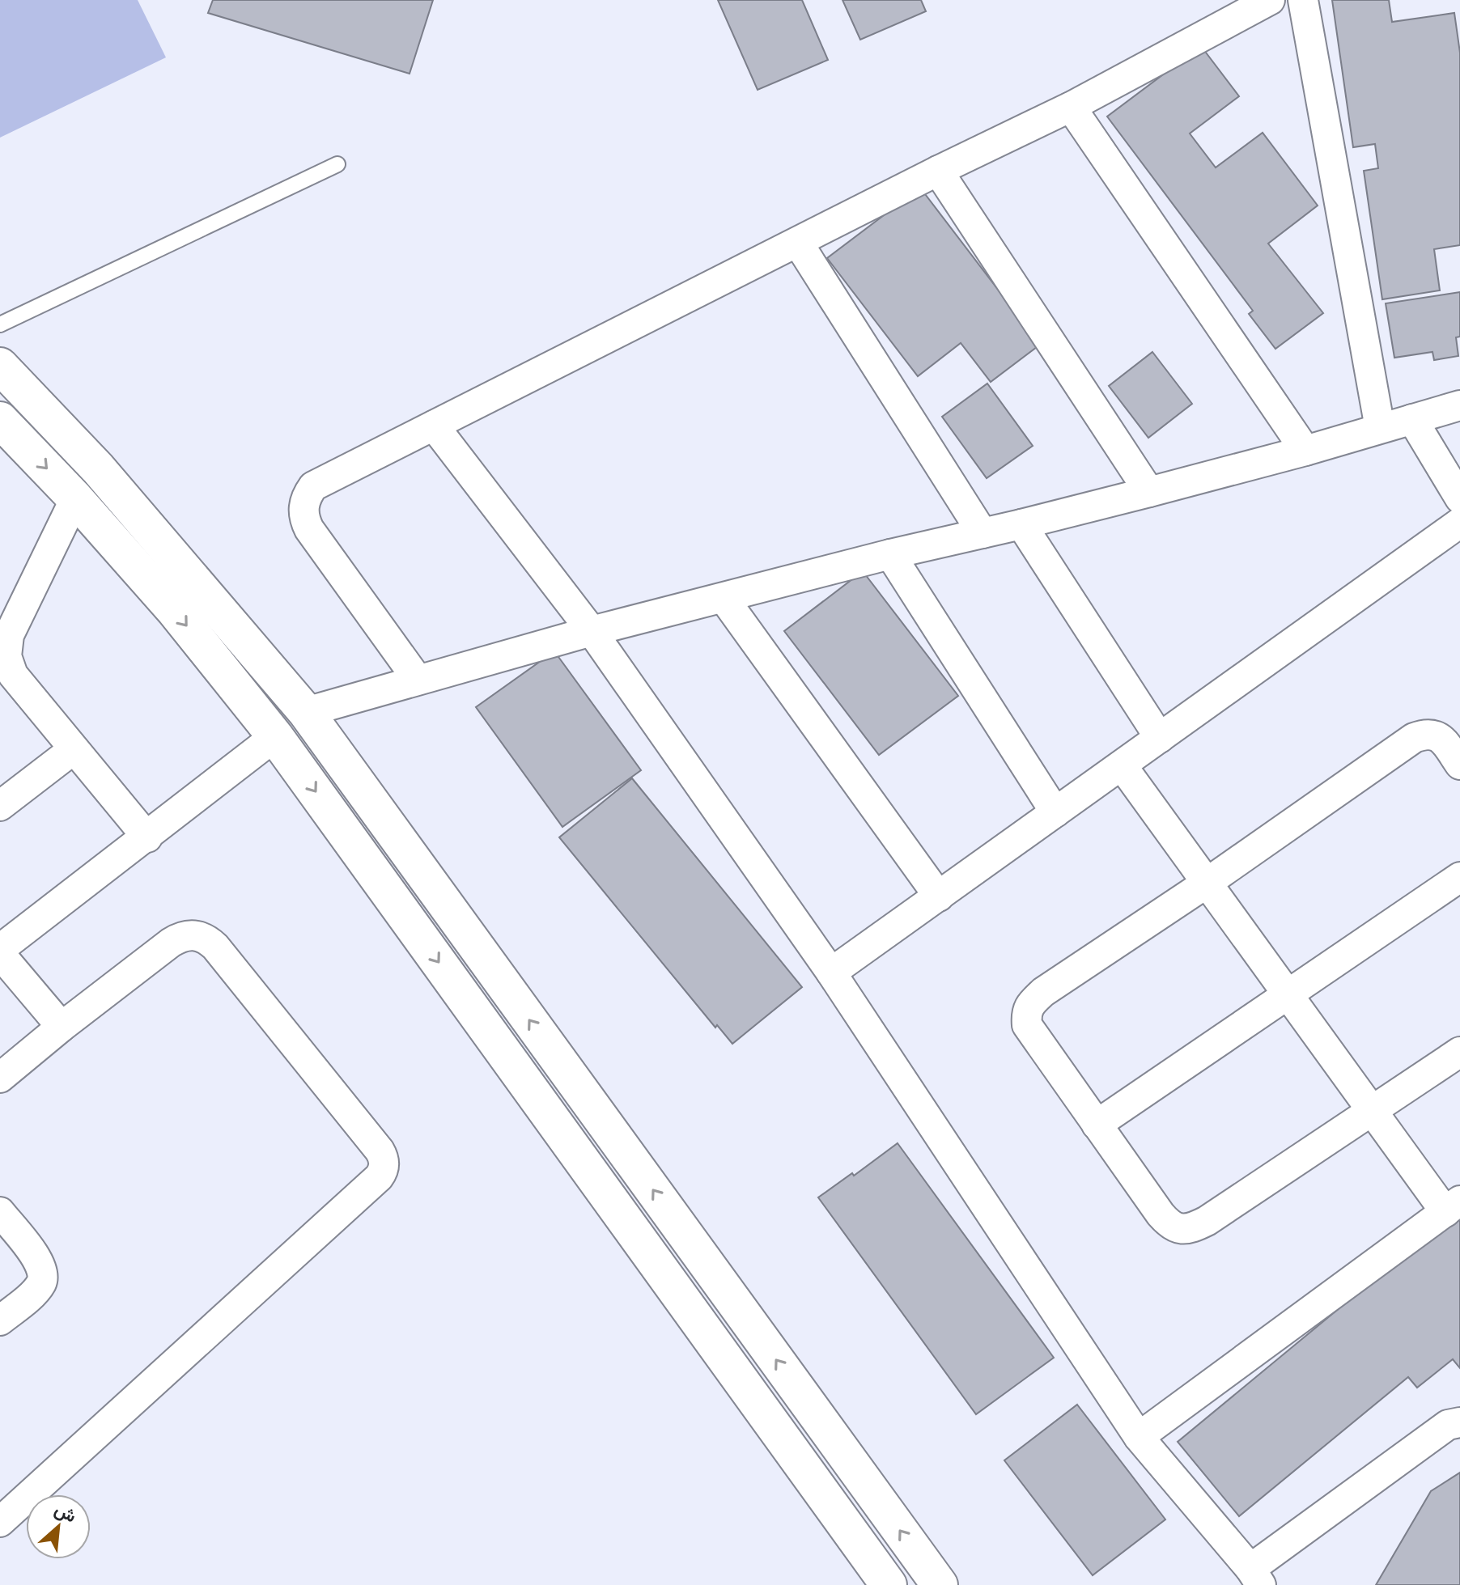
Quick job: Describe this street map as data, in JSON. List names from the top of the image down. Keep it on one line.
{"north":"top right"}
